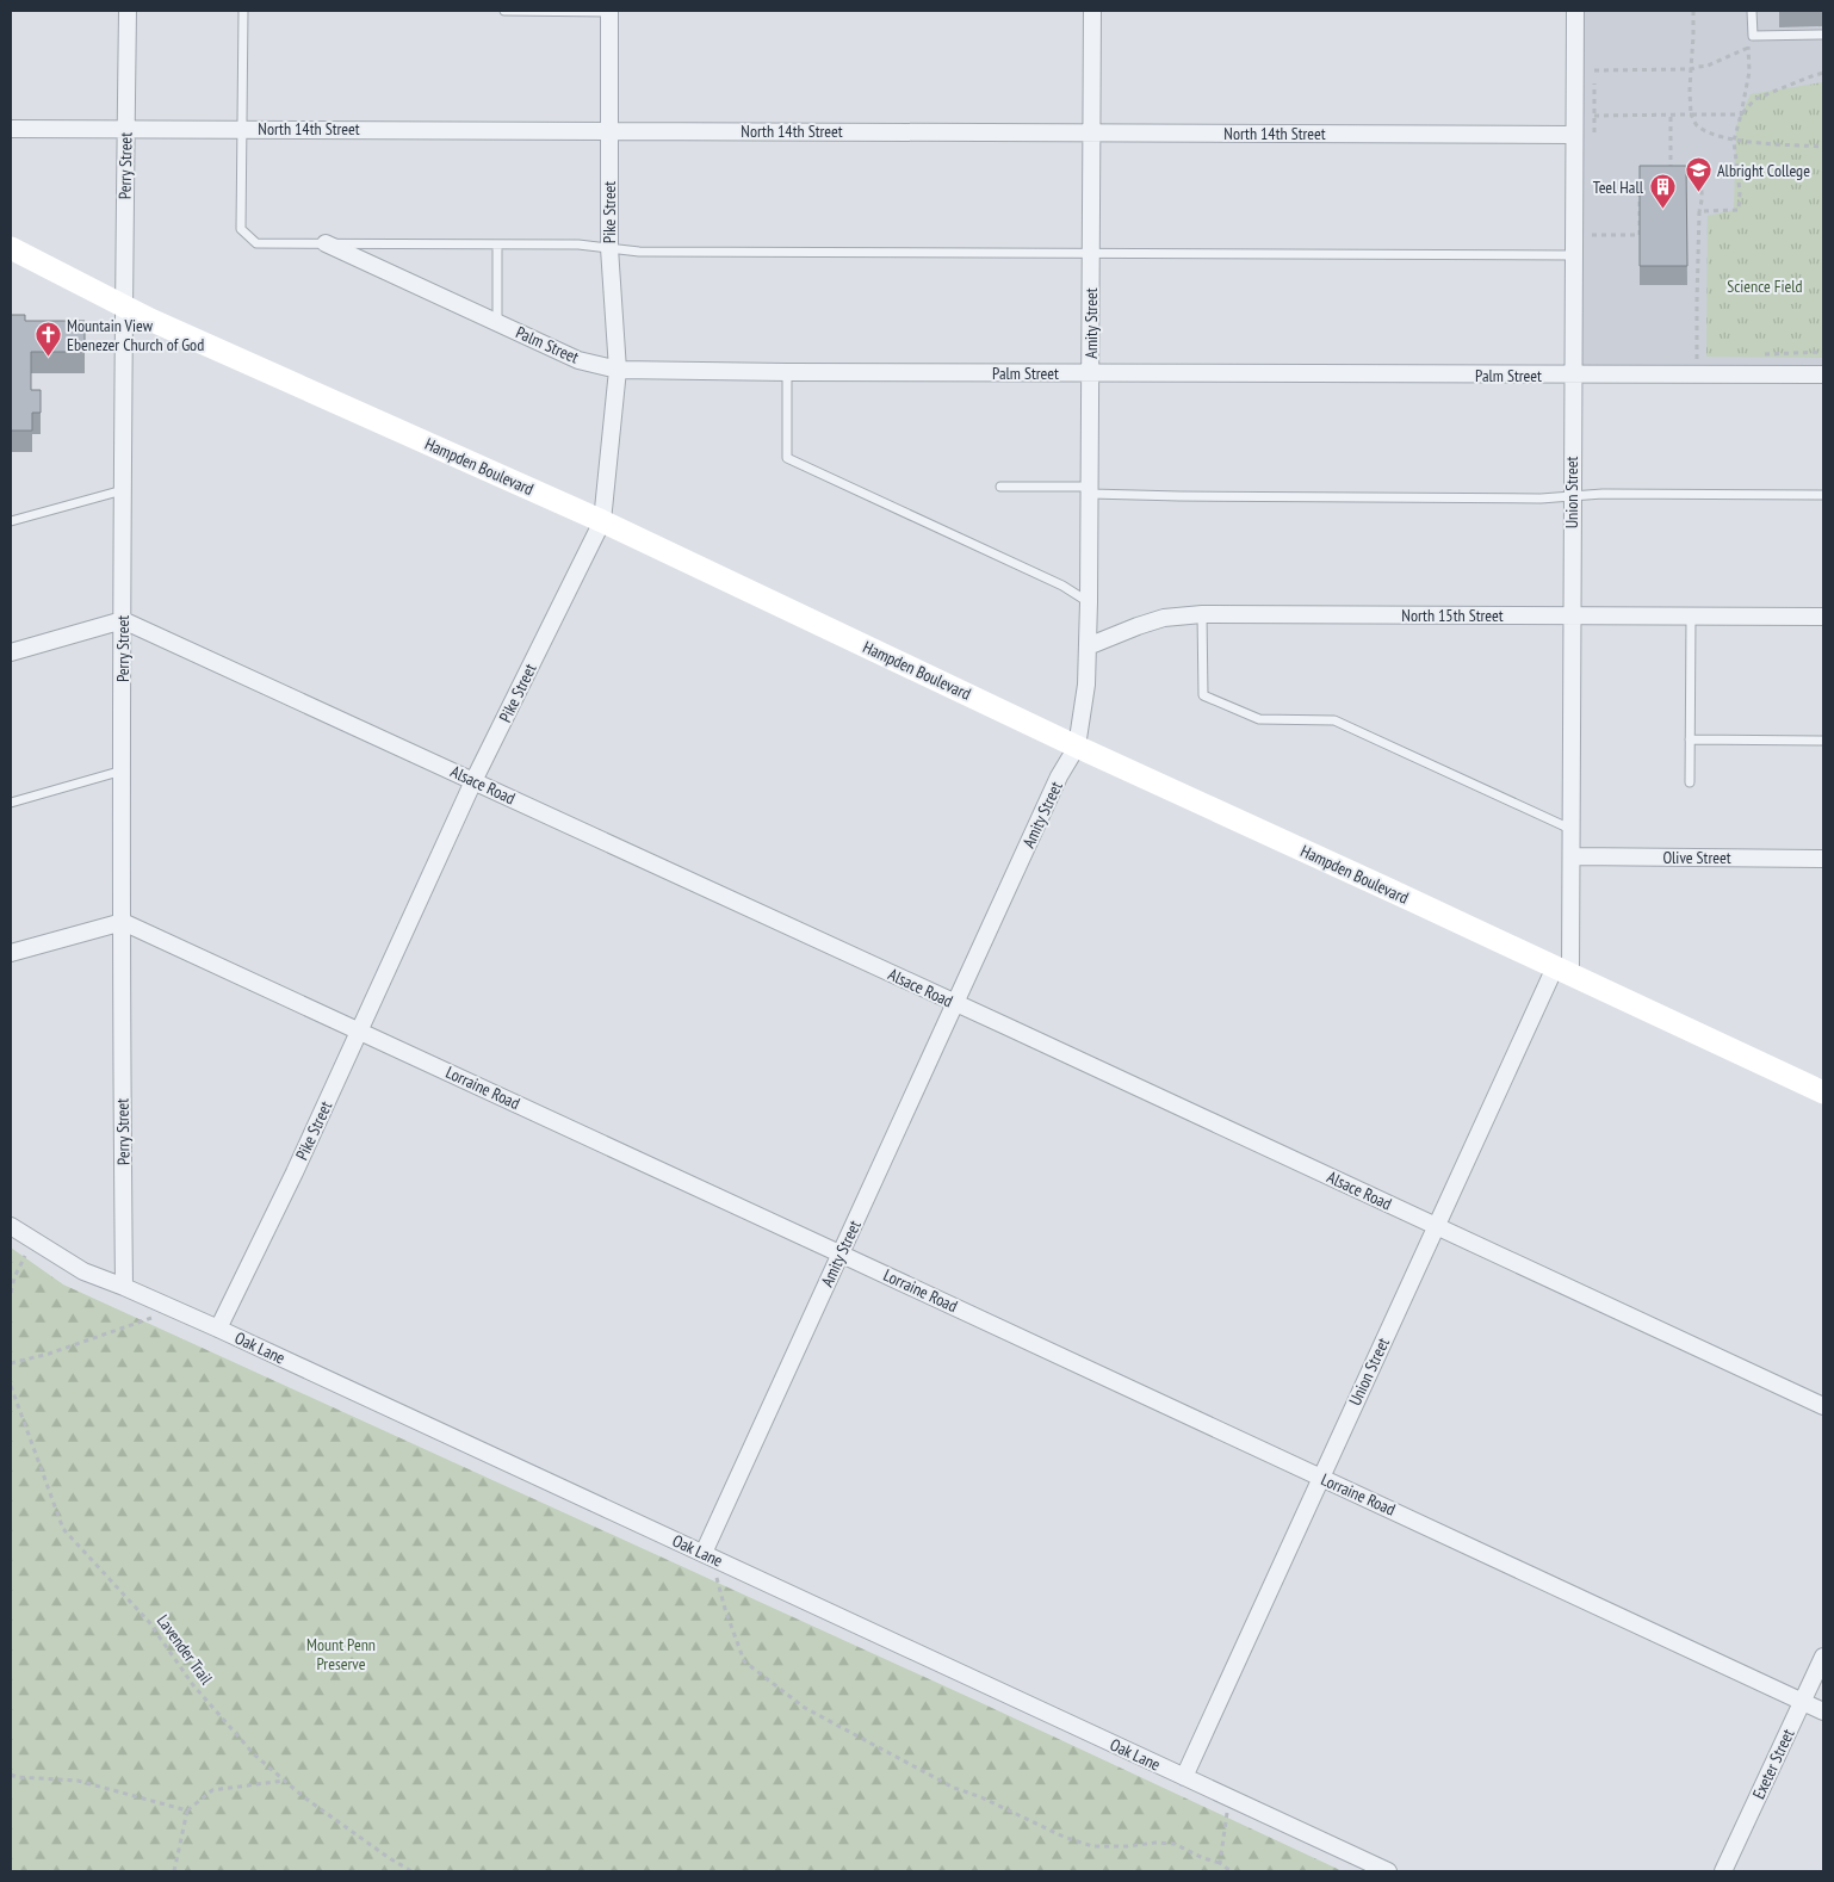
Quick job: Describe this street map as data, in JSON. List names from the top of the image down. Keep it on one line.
{"streets":{"main road":["Hampden Boulevard"],"street":["North 14th Street","Perry Street","Pike Street","Amity Street","Palm Street","Union Street","North 15th Street","Alsace Road","Olive Street","Lorraine Road","Oak Lane","Exeter Street"],"path":["Lavender Trail"]},"crossings":[["North 14th Street","Perry Street"],["North 14th Street","Pike Street"],["North 14th Street","Amity Street"],["North 14th Street","Union Street"],["Perry Street","Hampden Boulevard"],["Perry Street","Alsace Road"],["Perry Street","Lorraine Road"],["Perry Street","Oak Lane"],["Pike Street","Palm Street"],["Pike Street","Hampden Boulevard"],["Pike Street","Alsace Road"],["Pike Street","Lorraine Road"],["Pike Street","Oak Lane"],["Amity Street","Palm Street"],["Amity Street","Hampden Boulevard"],["Amity Street","North 15th Street"],["Amity Street","Alsace Road"],["Amity Street","Lorraine Road"],["Amity Street","Oak Lane"],["Palm Street","Union Street"],["Hampden Boulevard","Union Street"],["Union Street","North 15th Street"],["Union Street","Alsace Road"],["Union Street","Olive Street"],["Union Street","Lorraine Road"],["Union Street","Oak Lane"],["Lorraine Road","Exeter Street"]],"parks":["Science Field","Mount Penn Preserve"],"places":{"school or university":["Albright College"],"building":["Teel Hall"],"church":["Mountain View Ebenezer Church of God"]}}
